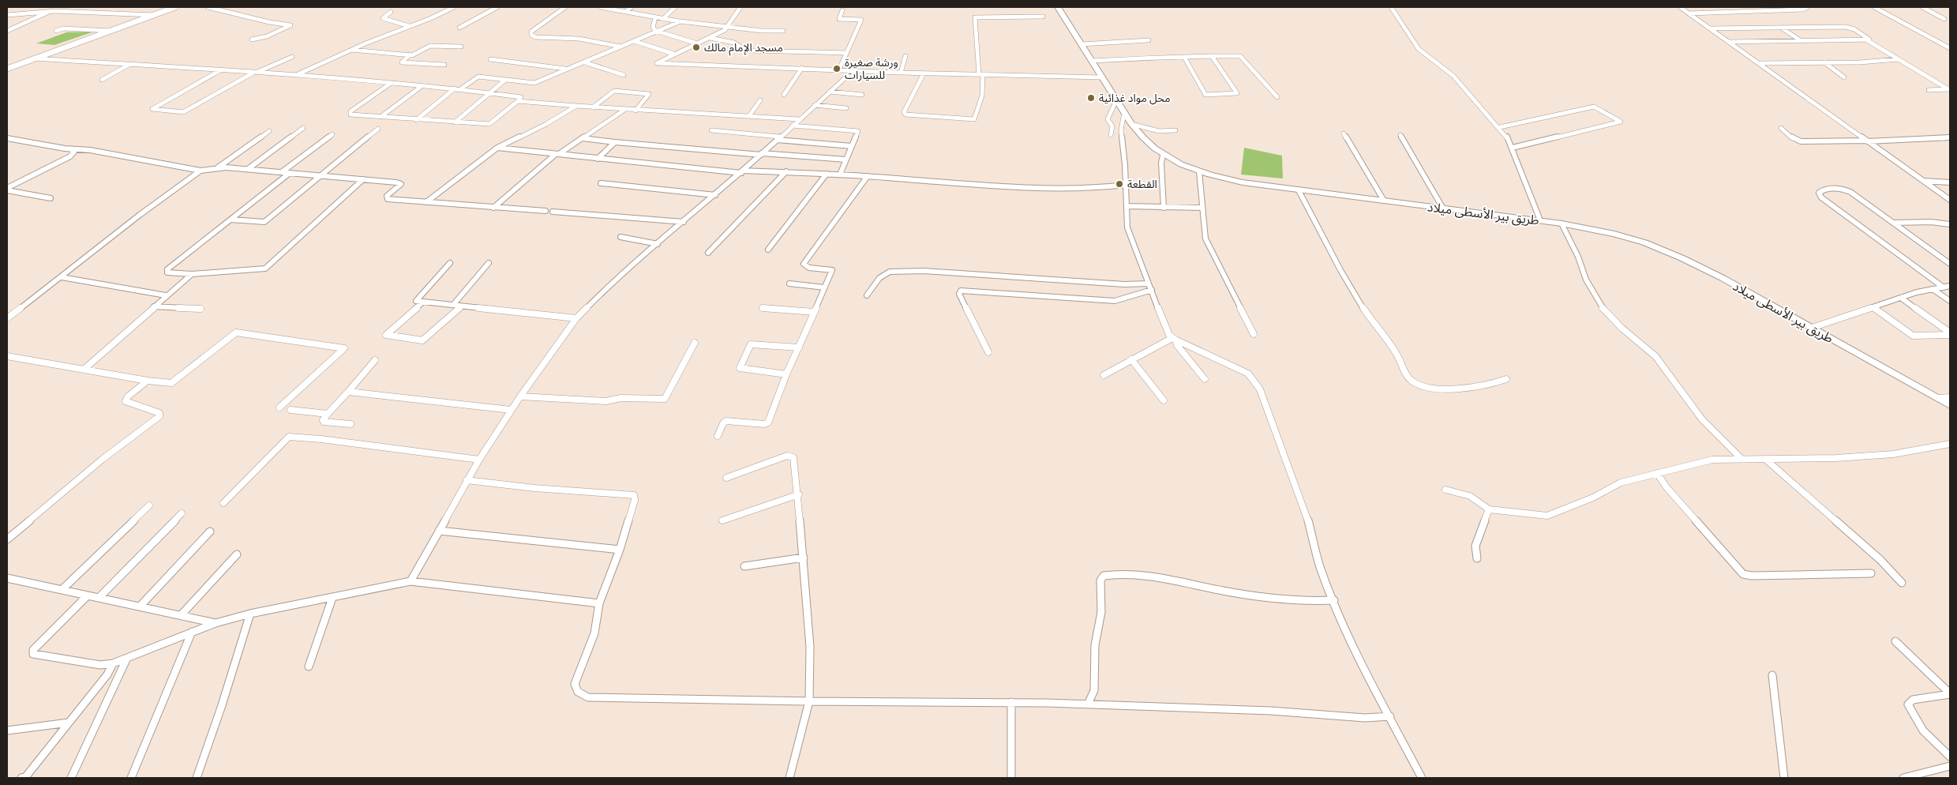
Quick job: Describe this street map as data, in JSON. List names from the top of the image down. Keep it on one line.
{"streets":{"main road":["طريق بير الأسطى ميلاد"]},"places":["مسجد الإمام مالك","ورشة صغيرة للسيارات","محل مواد غذائية","القطعة"]}
